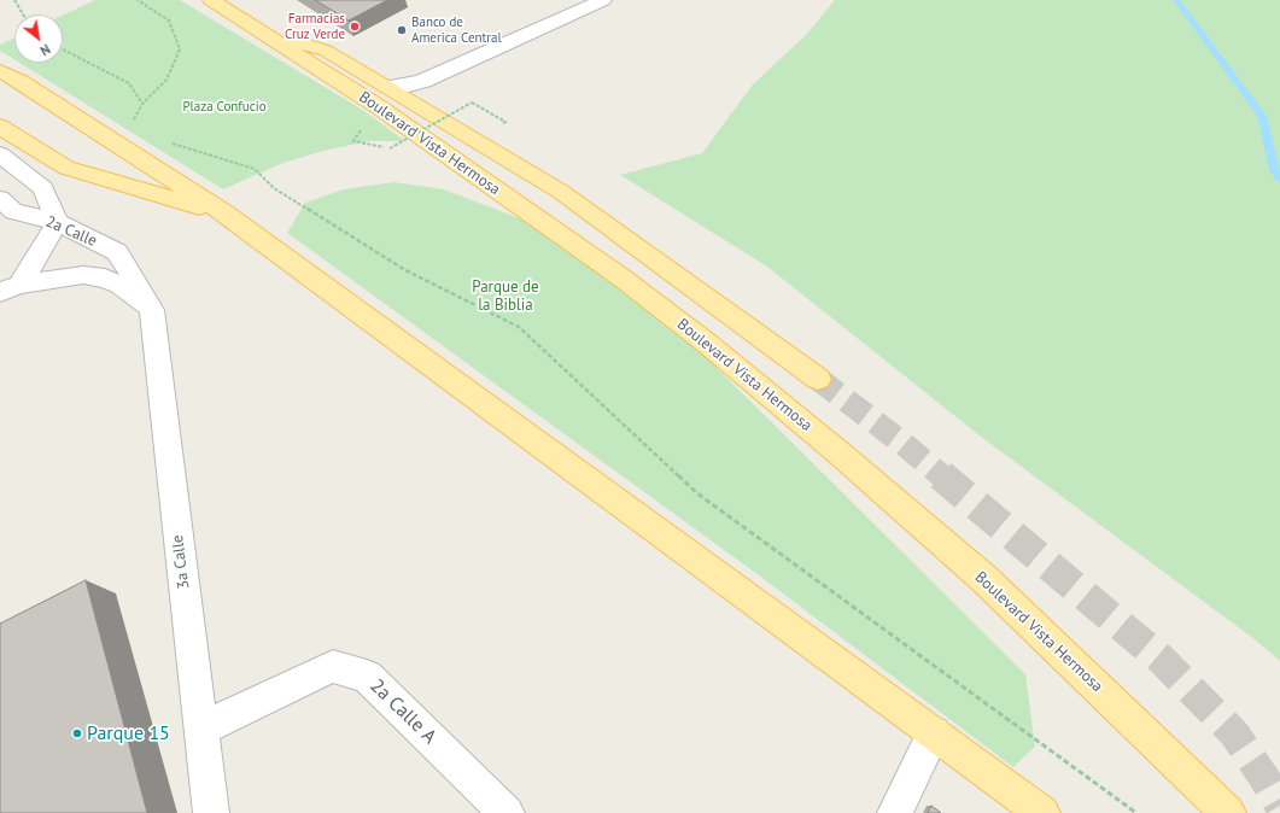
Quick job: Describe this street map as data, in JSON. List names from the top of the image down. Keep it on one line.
{"streets":{"main road":["Boulevard Vista Hermosa"],"street":["2a Calle","3a Calle","2a Calle A"]},"crossings":[["2a Calle","3a Calle"],["3a Calle","2a Calle A"]],"parks":["Plaza Confucio","Parque de la Biblia"],"places":["Farmacias Cruz Verde","Banco de America Central","Parque 15"],"north":"bottom right"}
